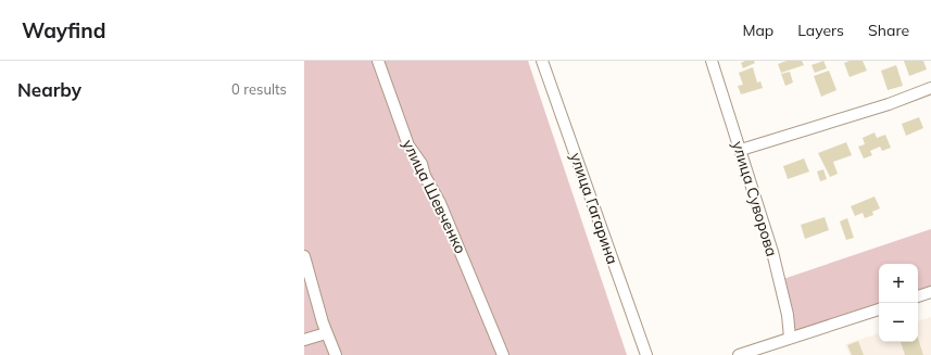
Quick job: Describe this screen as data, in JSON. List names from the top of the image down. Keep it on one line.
{"streets":{"street":["улица Шевченко","улица Суворова","улица Гагарина"]},"page":{"header":"Wayfind","nav":["Map","Layers","Share"],"heading":["Nearby","0 results"],"map_buttons":["+","−"]}}
